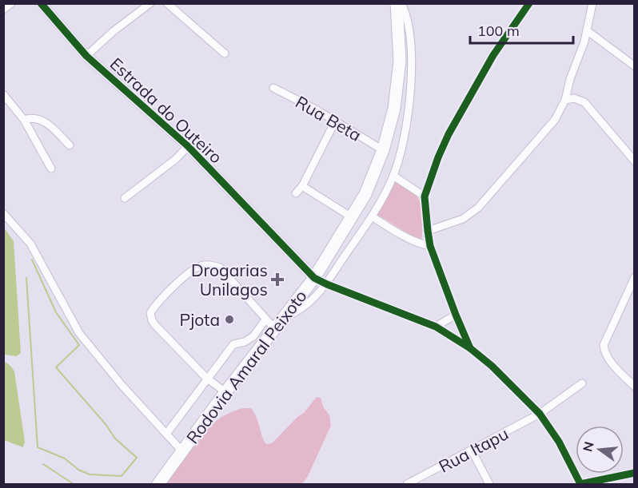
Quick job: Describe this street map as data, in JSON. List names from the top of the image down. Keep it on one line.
{"streets":{"highway":["Rodovia Amaral Peixoto"],"street":["Estrada do Outeiro","Rua Beta","Rua Itapu"]},"crossings":[["Estrada do Outeiro","Rodovia Amaral Peixoto"],["Rua Beta","Rodovia Amaral Peixoto"]],"places":{"health":["Drogarias Unilagos"],"other":["Pjota"]},"scale_bar":"100 m","north":"left"}
